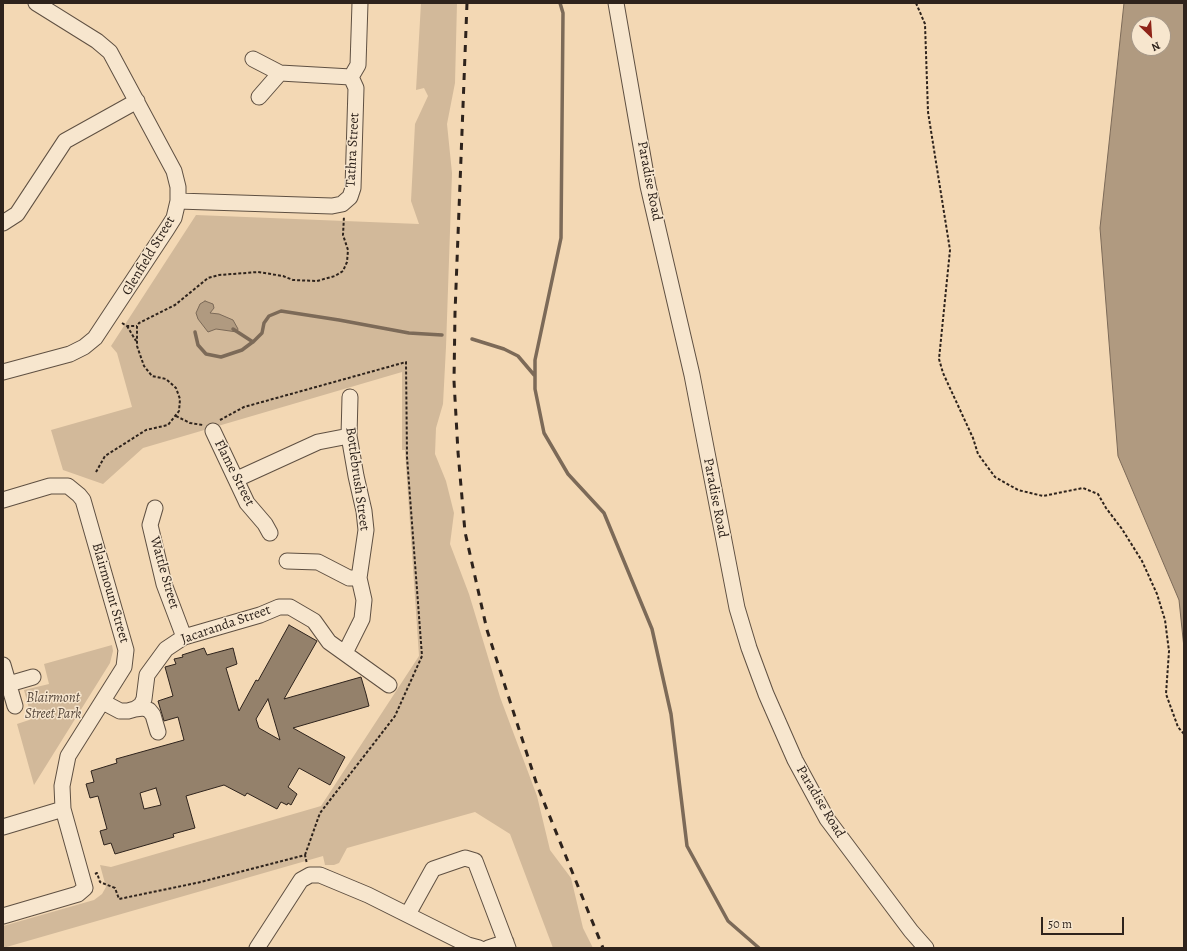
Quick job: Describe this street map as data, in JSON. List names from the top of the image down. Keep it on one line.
{"streets":{"street":["Tathra Street","Paradise Road","Glenfield Street","Flame Street","Bottlebrush Street","Wattle Street","Blairmount Street","Jacaranda Street"]},"crossings":[["Tathra Street","Glenfield Street"],["Bottlebrush Street","Jacaranda Street"],["Wattle Street","Jacaranda Street"]],"parks":["Blairmont Street Park"],"scale_bar":"50 m","north":"bottom right"}
